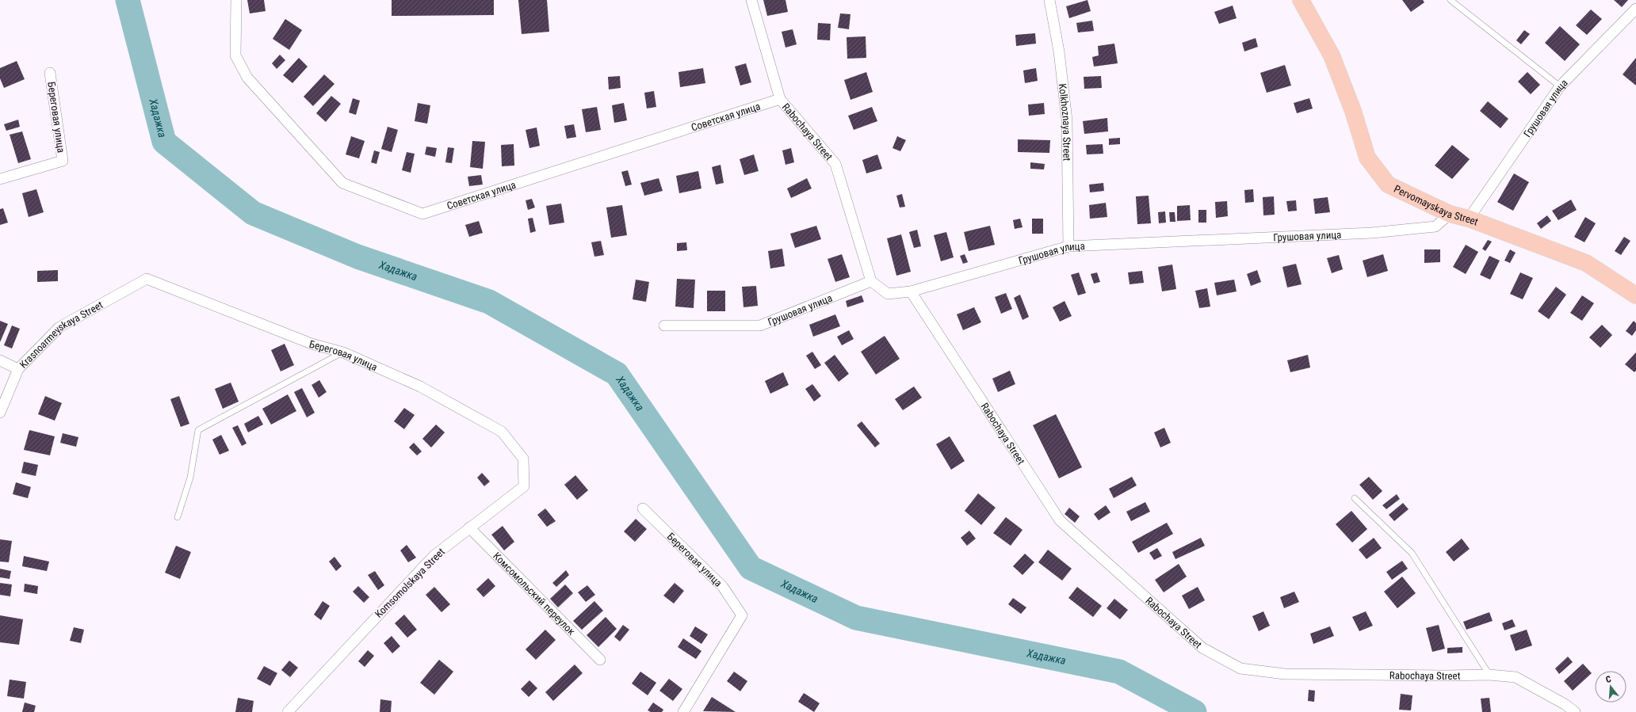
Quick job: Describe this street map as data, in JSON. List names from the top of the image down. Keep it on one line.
{"streets":{"main road":["Pervomayskaya Street"],"street":["Грушовая улица","Советская улица","Береговая улица","Kolkhoznaya Street","Rabochaya Street","Krasnoarmeyskaya Street","Komsomolskaya Street","Комсомольский переулок"]},"crossings":[["Грушовая улица","Kolkhoznaya Street"],["Грушовая улица","Rabochaya Street"],["Грушовая улица","Pervomayskaya Street"],["Советская улица","Rabochaya Street"],["Береговая улица","Krasnoarmeyskaya Street"],["Береговая улица","Komsomolskaya Street"],["Komsomolskaya Street","Комсомольский переулок"]],"water":["Хадажка"],"north":"top"}
